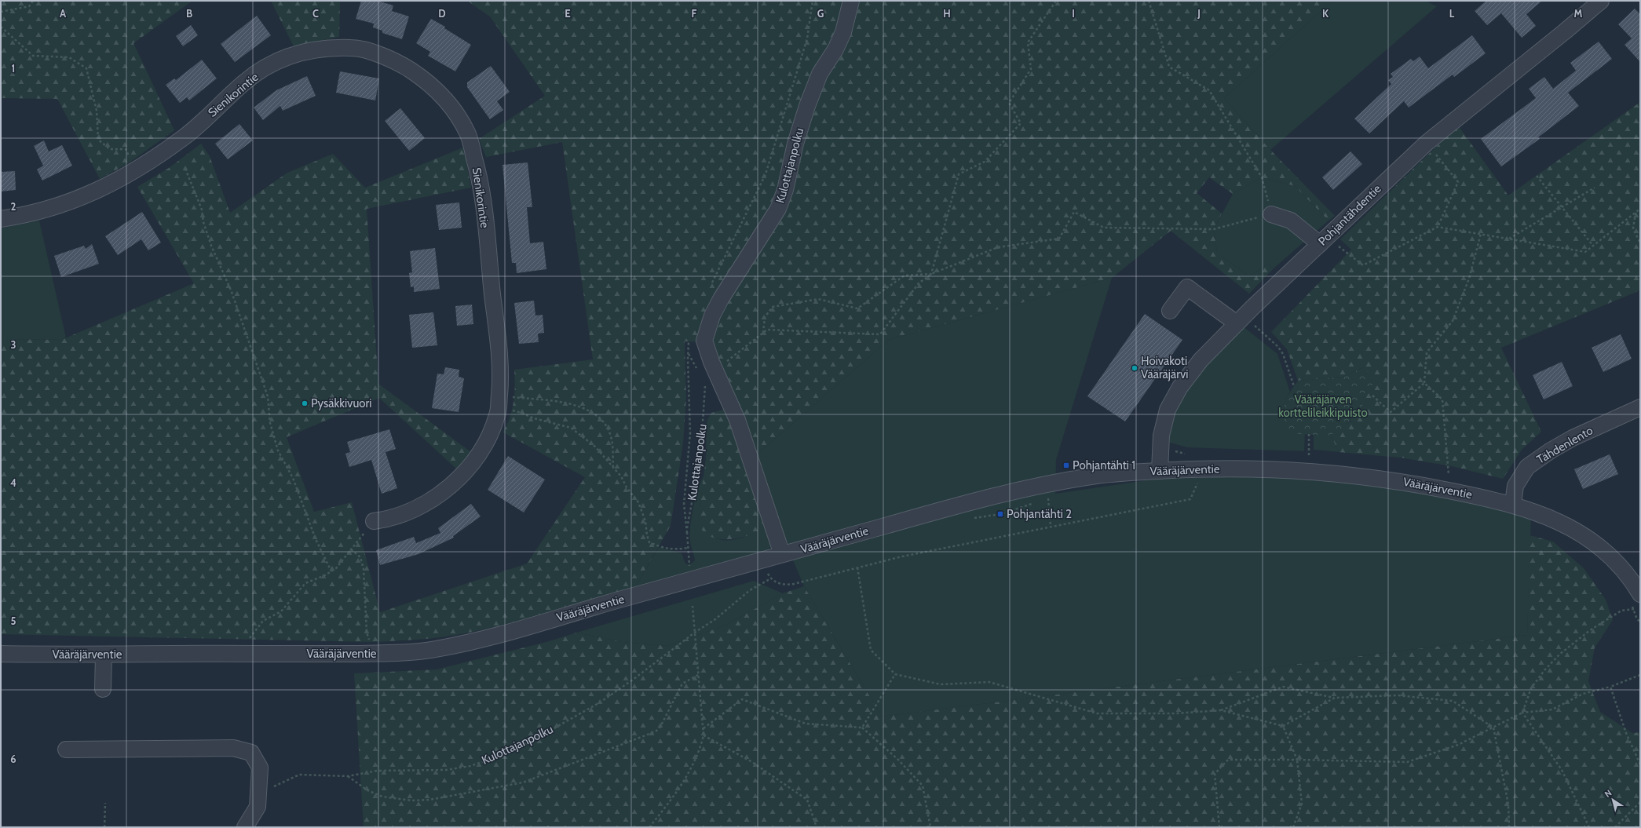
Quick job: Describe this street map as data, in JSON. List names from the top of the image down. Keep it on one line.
{"streets":{"street":["Sienikorintie","Kulottajanpolku","Pohjantähdentie","Tähdenlento","Vääräjärventie"]},"crossings":[["Kulottajanpolku","Vääräjärventie"],["Pohjantähdentie","Vääräjärventie"],["Tähdenlento","Vääräjärventie"]],"parks":["Vääräjärven korttelileikkipuisto"],"places":{"other":["Hoivakoti Vääräjärvi","Pysäkkivuori"],"transit":["Pohjantähti 1","Pohjantähti 2"]},"north":"top left","grid":{"columns":["A","B","C","D","E","F","G","H","I","J","K","L","M"],"rows":["1","2","3","4","5","6"]}}
